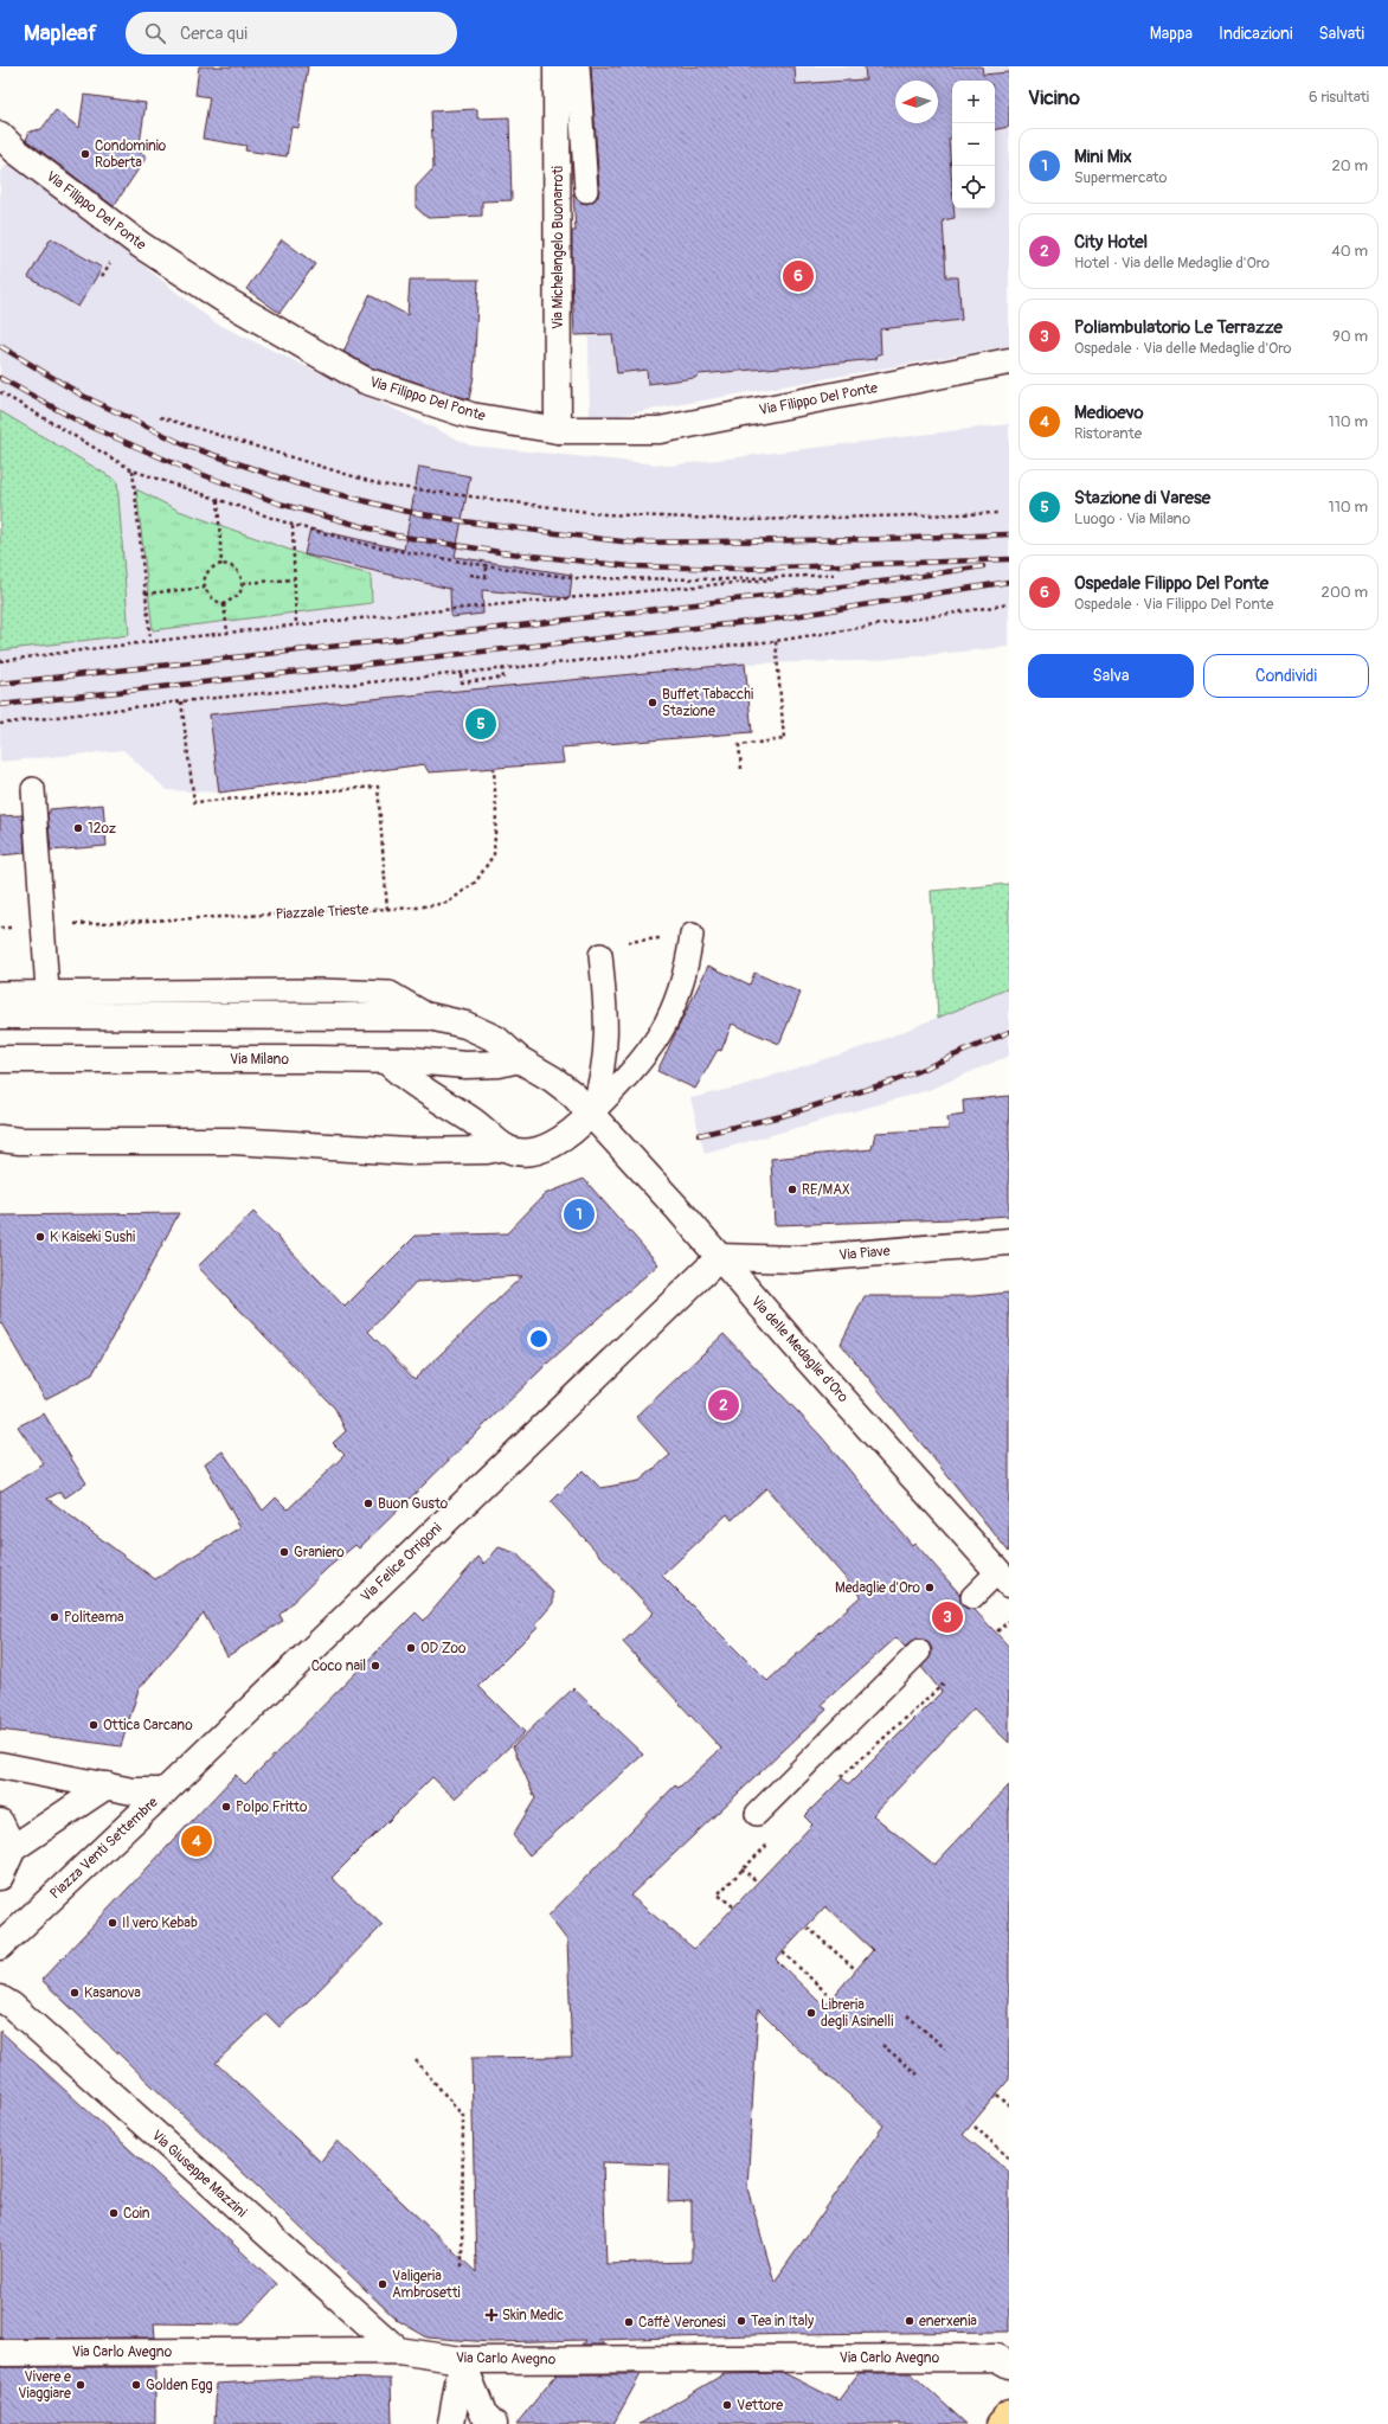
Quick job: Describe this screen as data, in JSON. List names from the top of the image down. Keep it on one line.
{"streets":{"street":["Via Filippo Del Ponte","Via Michelangelo Buonarroti","Via Milano","Via Piave","Via delle Medaglie d'Oro","Via Felice Orrigoni","Piazza Venti Settembre","Via Giuseppe Mazzini","Via Carlo Avegno"],"path":["Piazzale Trieste"]},"crossings":[["Via Filippo Del Ponte","Via Michelangelo Buonarroti"],["Via Piave","Via delle Medaglie d'Oro"],["Via Piave","Via Felice Orrigoni"],["Via delle Medaglie d'Oro","Via Felice Orrigoni"],["Via Felice Orrigoni","Piazza Venti Settembre"],["Via Giuseppe Mazzini","Via Carlo Avegno"]],"places":{"other":["Condominio Roberta","Buffet Tabacchi Stazione","12oz","RE/MAX","K Kaiseki Sushi","Buon Gusto","Graniero","Medaglie d'Oro","Politeama","OD Zoo","Coco nail","Ottica Carcano","Polpo Fritto","Il vero Kebab","Kasanova","Libreria degli Asinelli","Coin","Valigeria Ambrosetti","Tea in Italy","enerxenia","Caffè Veronesi","Vivere e Viaggiare","Golden Egg","Vettore"],"health":["Skin Medic"]},"north":"left","page":{"header":"Mapleaf","search":"Cerca qui","nav":["Mappa","Indicazioni","Salvati"],"heading":["Vicino","6 risultati"],"map_buttons":["+","−"],"list":[{"mark":"1","name":"Mini Mix","note":"Supermercato","value":"20 m"},{"mark":"2","name":"City Hotel","note":"Hotel · Via delle Medaglie d'Oro","value":"40 m"},{"mark":"3","name":"Poliambulatorio Le Terrazze","note":"Ospedale · Via delle Medaglie d'Oro","value":"90 m"},{"mark":"4","name":"Medioevo","note":"Ristorante","value":"110 m"},{"mark":"5","name":"Stazione di Varese","note":"Luogo · Via Milano","value":"110 m"},{"mark":"6","name":"Ospedale Filippo Del Ponte","note":"Ospedale · Via Filippo Del Ponte","value":"200 m"}],"pins":["6","5","1","2","3","4"],"buttons":["Salva","Condividi"]}}
